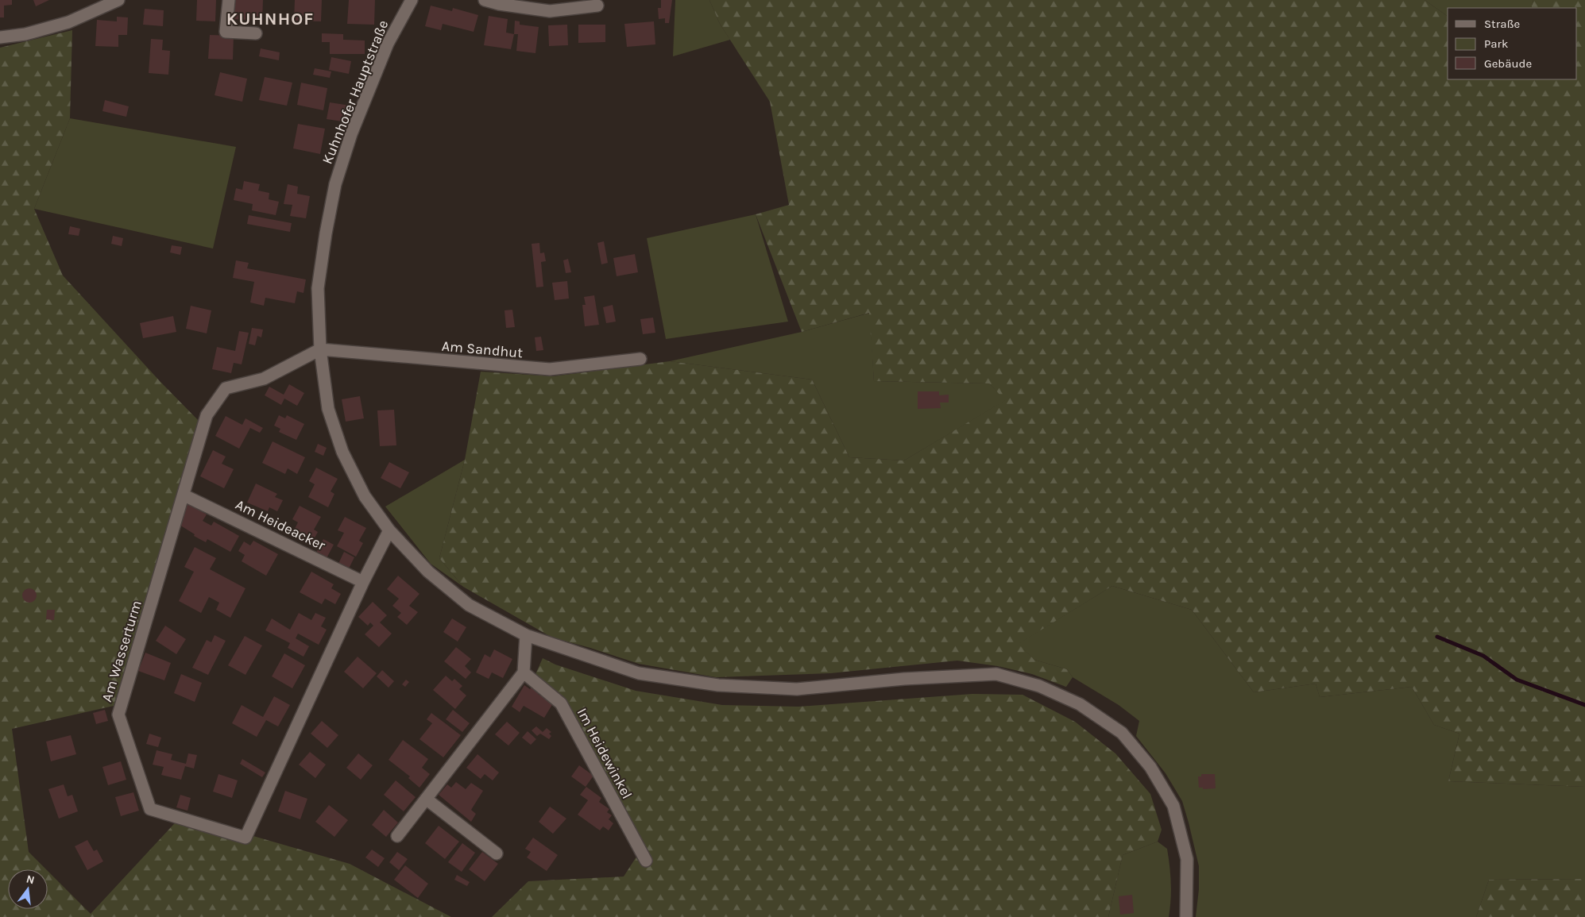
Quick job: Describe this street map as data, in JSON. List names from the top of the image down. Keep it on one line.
{"streets":{"street":["Kuhnhofer Hauptstraße","Am Sandhut","Am Heideacker","Am Wasserturm","Im Heidewinkel"]},"crossings":[["Kuhnhofer Hauptstraße","Am Sandhut"],["Kuhnhofer Hauptstraße","Am Wasserturm"],["Am Sandhut","Am Wasserturm"],["Am Heideacker","Am Wasserturm"]],"districts":["KUHNHOF"],"legend":["Straße","Park","Gebäude"],"north":"top"}
